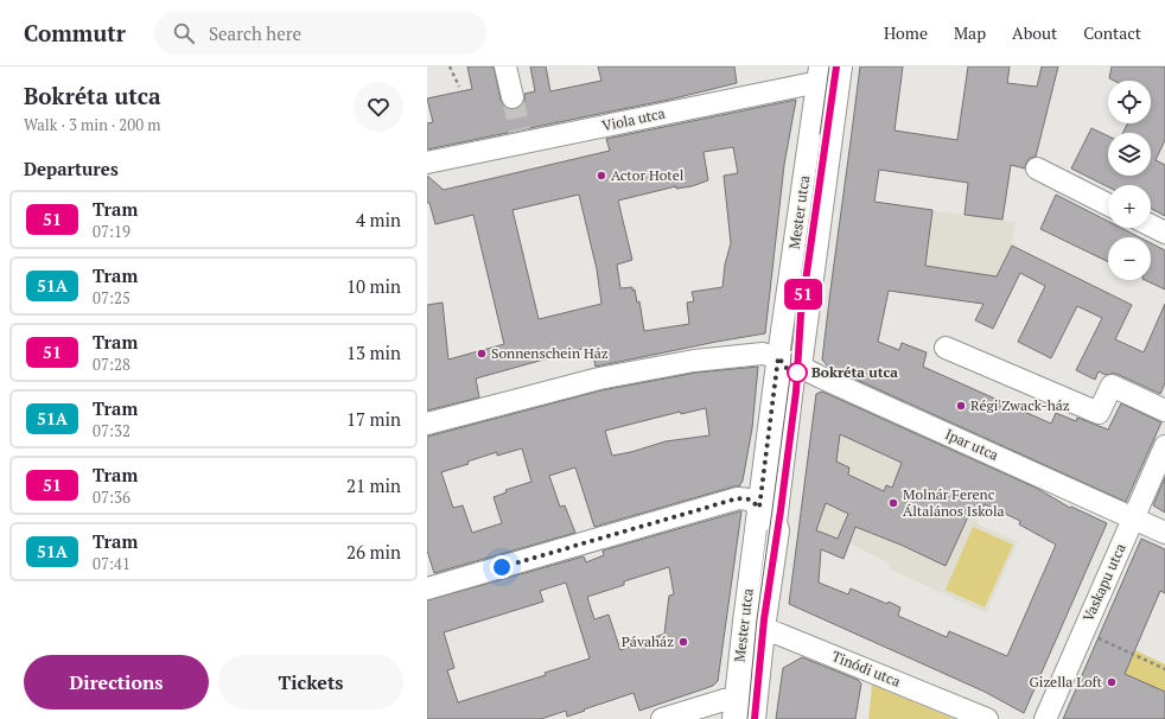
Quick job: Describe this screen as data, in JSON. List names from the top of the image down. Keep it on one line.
{"streets":{"street":["Viola utca","Mester utca","Ipar utca","Vaskapu utca","Tinódi utca"]},"crossings":[["Viola utca","Mester utca"],["Mester utca","Ipar utca"],["Mester utca","Tinódi utca"],["Ipar utca","Vaskapu utca"]],"places":["Actor Hotel","Sonnenschein Ház","Bokréta utca","Régi Zwack-ház","Molnár Ferenc Általános Iskola","Pávaház","Gizella Loft"],"lines":["tram line 51"],"page":{"header":"Commutr","search":"Search here","nav":["Home","Map","About","Contact"],"heading":[["Bokréta utca","Walk · 3 min · 200 m"],"Departures"],"on_map":"51","map_buttons":["+","−"],"list":[{"mark":"51","name":"Tram","note":"07:19","value":"4 min"},{"mark":"51A","name":"Tram","note":"07:25","value":"10 min"},{"mark":"51","name":"Tram","note":"07:28","value":"13 min"},{"mark":"51A","name":"Tram","note":"07:32","value":"17 min"},{"mark":"51","name":"Tram","note":"07:36","value":"21 min"},{"mark":"51A","name":"Tram","note":"07:41","value":"26 min"}],"buttons":["Directions","Tickets"]}}
